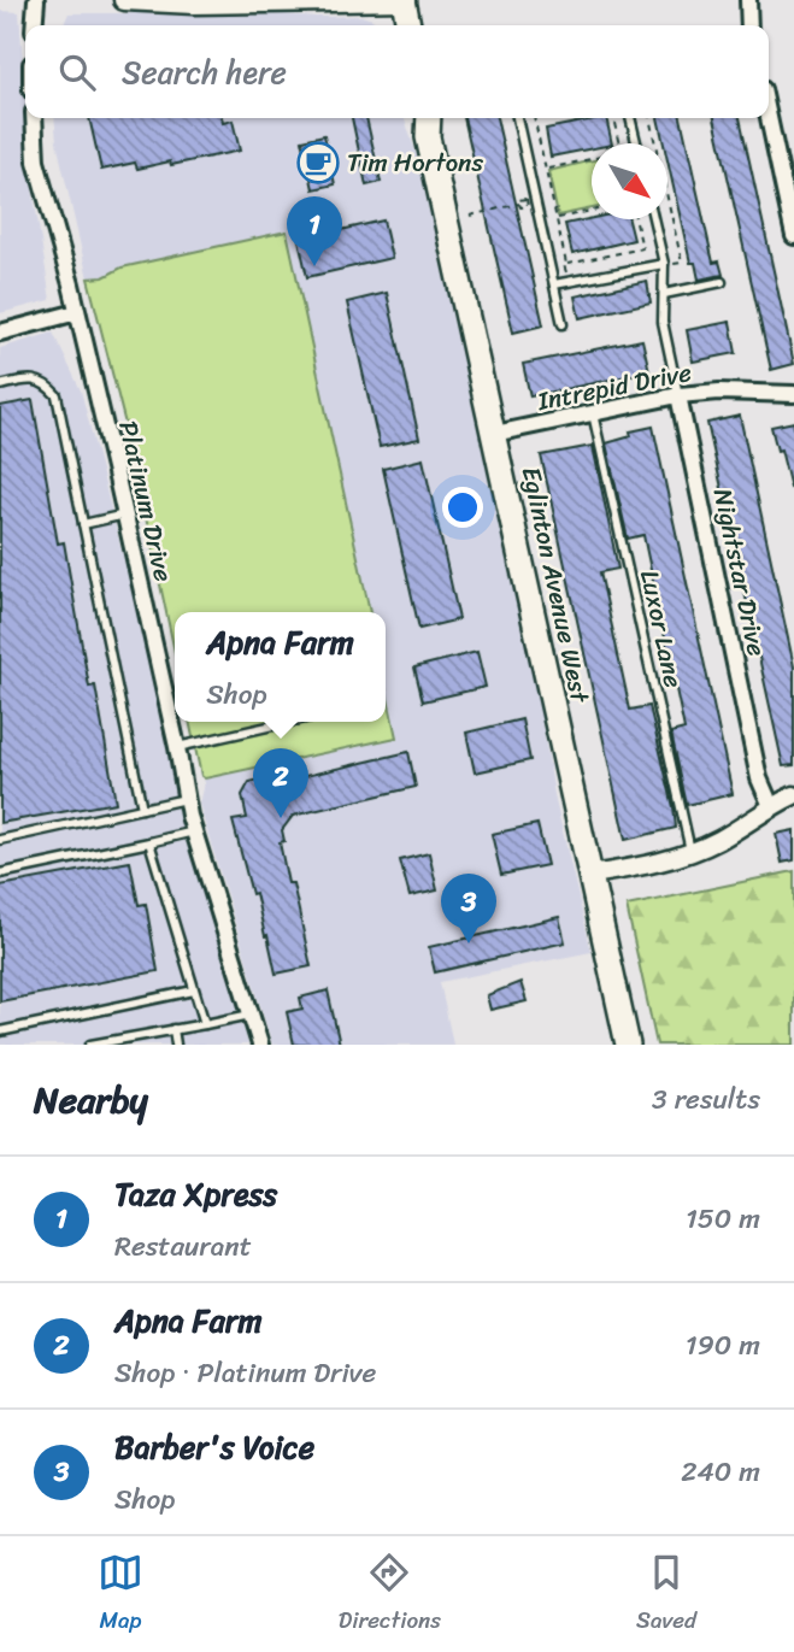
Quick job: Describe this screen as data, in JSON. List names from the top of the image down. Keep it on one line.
{"streets":{"main road":["Eglinton Avenue West"],"street":["Intrepid Drive","Platinum Drive","Nightstar Drive"],"lane":["Luxor Lane"]},"crossings":[["Intrepid Drive","Nightstar Drive"],["Intrepid Drive","Eglinton Avenue West"],["Intrepid Drive","Luxor Lane"]],"places":{"cafe":["Tim Hortons"]},"north":"bottom right","page":{"search":"Search here","pins":["1","2","3"],"popup":["Apna Farm","Shop"],"heading":["Nearby","3 results"],"list":[{"mark":"1","name":"Taza Xpress","note":"Restaurant","value":"150 m"},{"mark":"2","name":"Apna Farm","note":"Shop · Platinum Drive","value":"190 m"},{"mark":"3","name":"Barber's Voice","note":"Shop","value":"240 m"}],"nav":["Map","Directions","Saved"]}}
